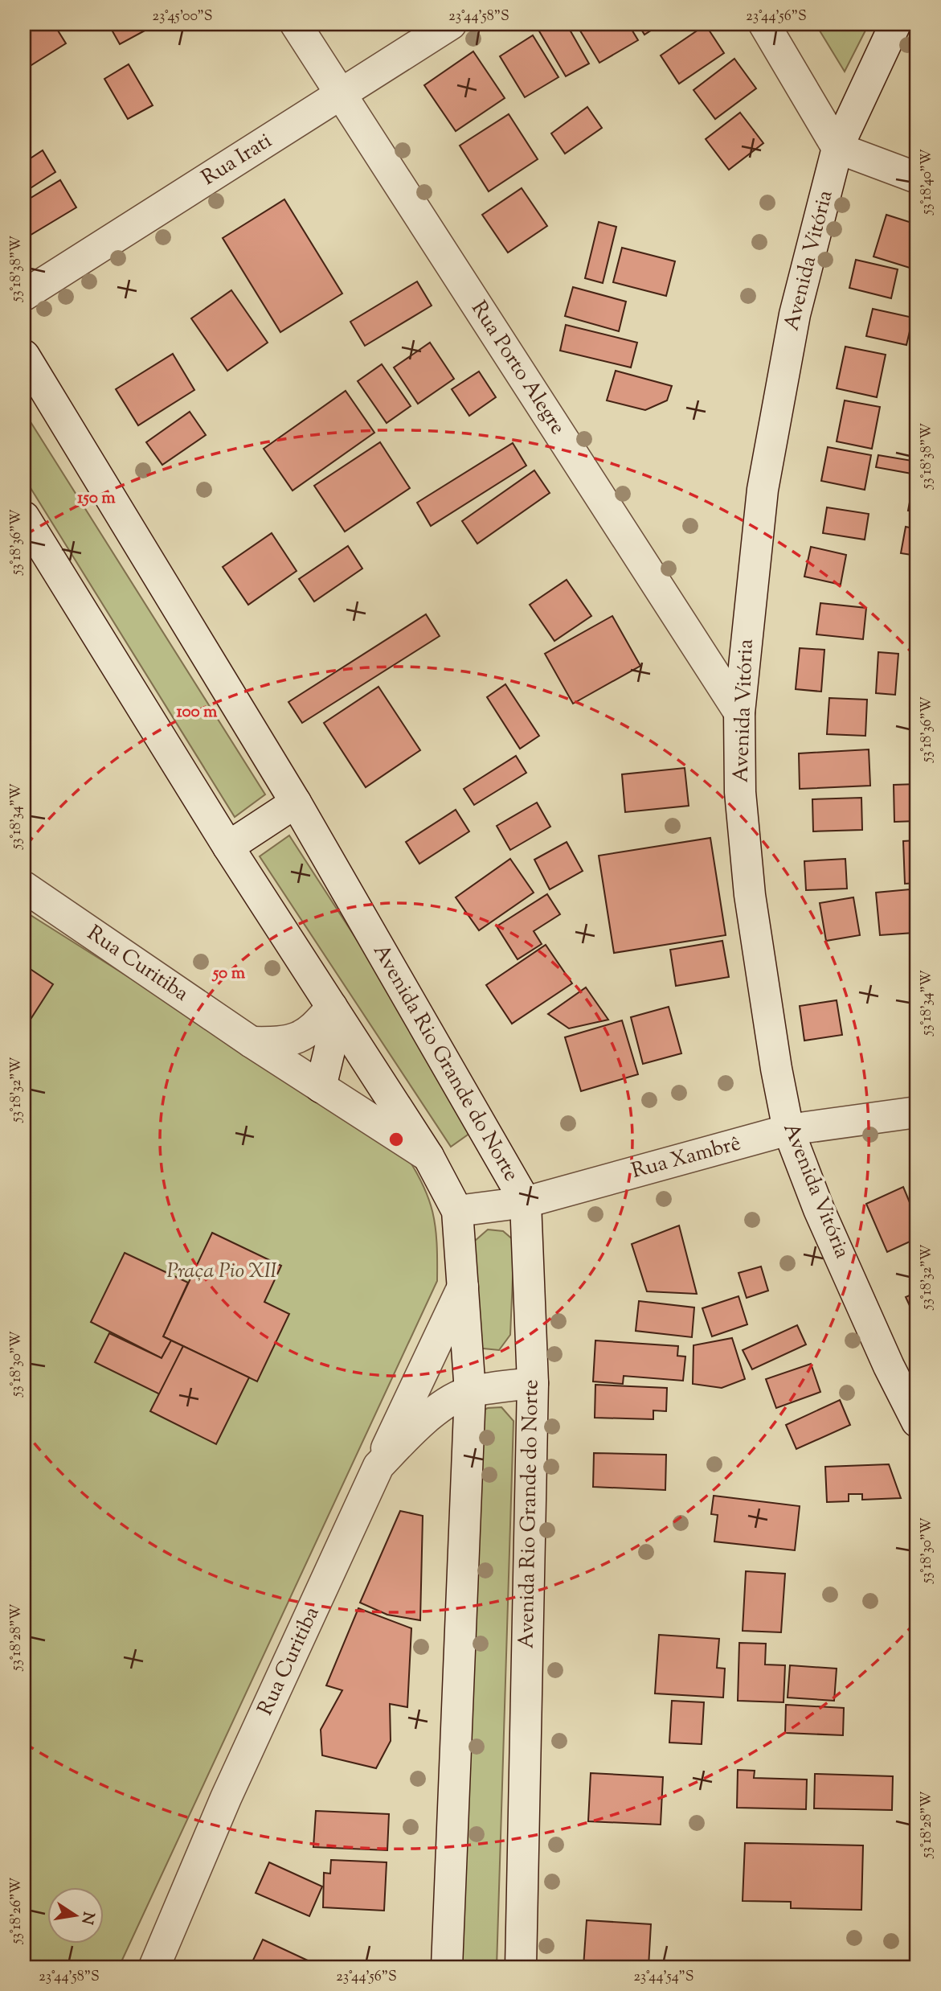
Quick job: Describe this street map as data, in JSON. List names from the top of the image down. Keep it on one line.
{"streets":{"street":["Rua Irati","Avenida Vitória","Rua Porto Alegre","Rua Curitiba","Avenida Rio Grande do Norte","Rua Xambrê"]},"crossings":[["Rua Irati","Rua Porto Alegre"],["Avenida Vitória","Rua Porto Alegre"],["Avenida Vitória","Rua Xambrê"],["Avenida Rio Grande do Norte","Rua Xambrê"]],"parks":["Praça Pio XII"],"north":"right","coordinates":["23°45'00\"S","23°44'58\"S","23°44'56\"S","53°18'40\"W","53°18'38\"W","53°18'36\"W","53°18'34\"W","53°18'32\"W","53°18'30\"W","53°18'28\"W","53°18'26\"W","23°44'54\"S"],"rings":["150 m","100 m","50 m"]}
